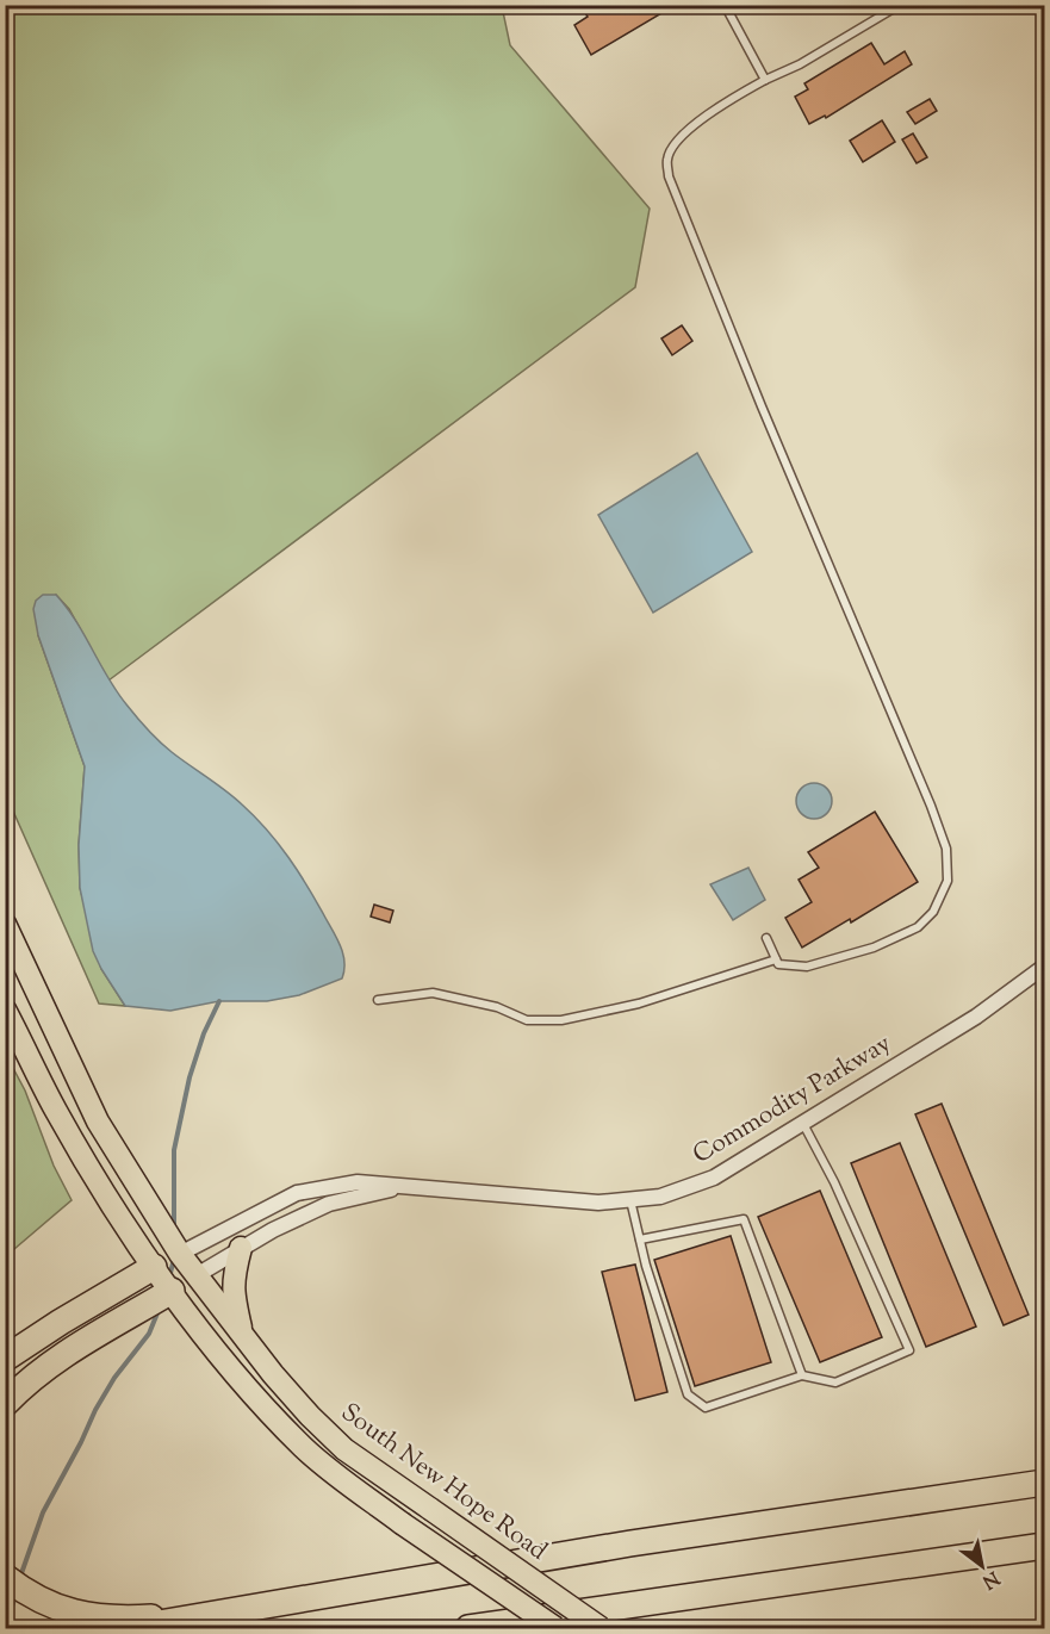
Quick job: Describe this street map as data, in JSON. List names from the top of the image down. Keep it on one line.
{"streets":{"main road":["South New Hope Road"],"street":["Commodity Parkway"]},"crossings":[["Commodity Parkway","South New Hope Road"]],"north":"bottom right"}
